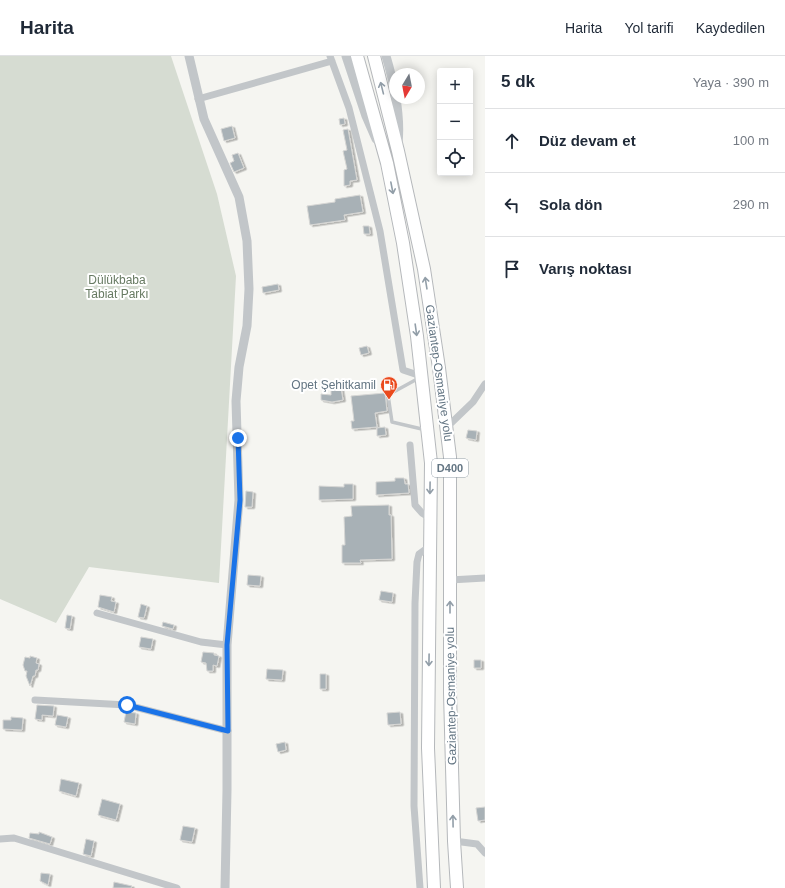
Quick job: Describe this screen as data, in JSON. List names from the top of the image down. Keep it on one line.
{"streets":{"highway":["Gaziantep-Osmaniye yolu","D400"]},"parks":["Dülükbaba Tabiat Parkı"],"places":{"fuel station":["Opet Şehitkamil"]},"north":"bottom","page":{"header":"Harita","nav":["Harita","Yol tarifi","Kaydedilen"],"heading":["5 dk","Yaya · 390 m"],"map_buttons":["+","−"],"list":[["Düz devam et","100 m"],["Sola dön","290 m"],"Varış noktası"]}}
